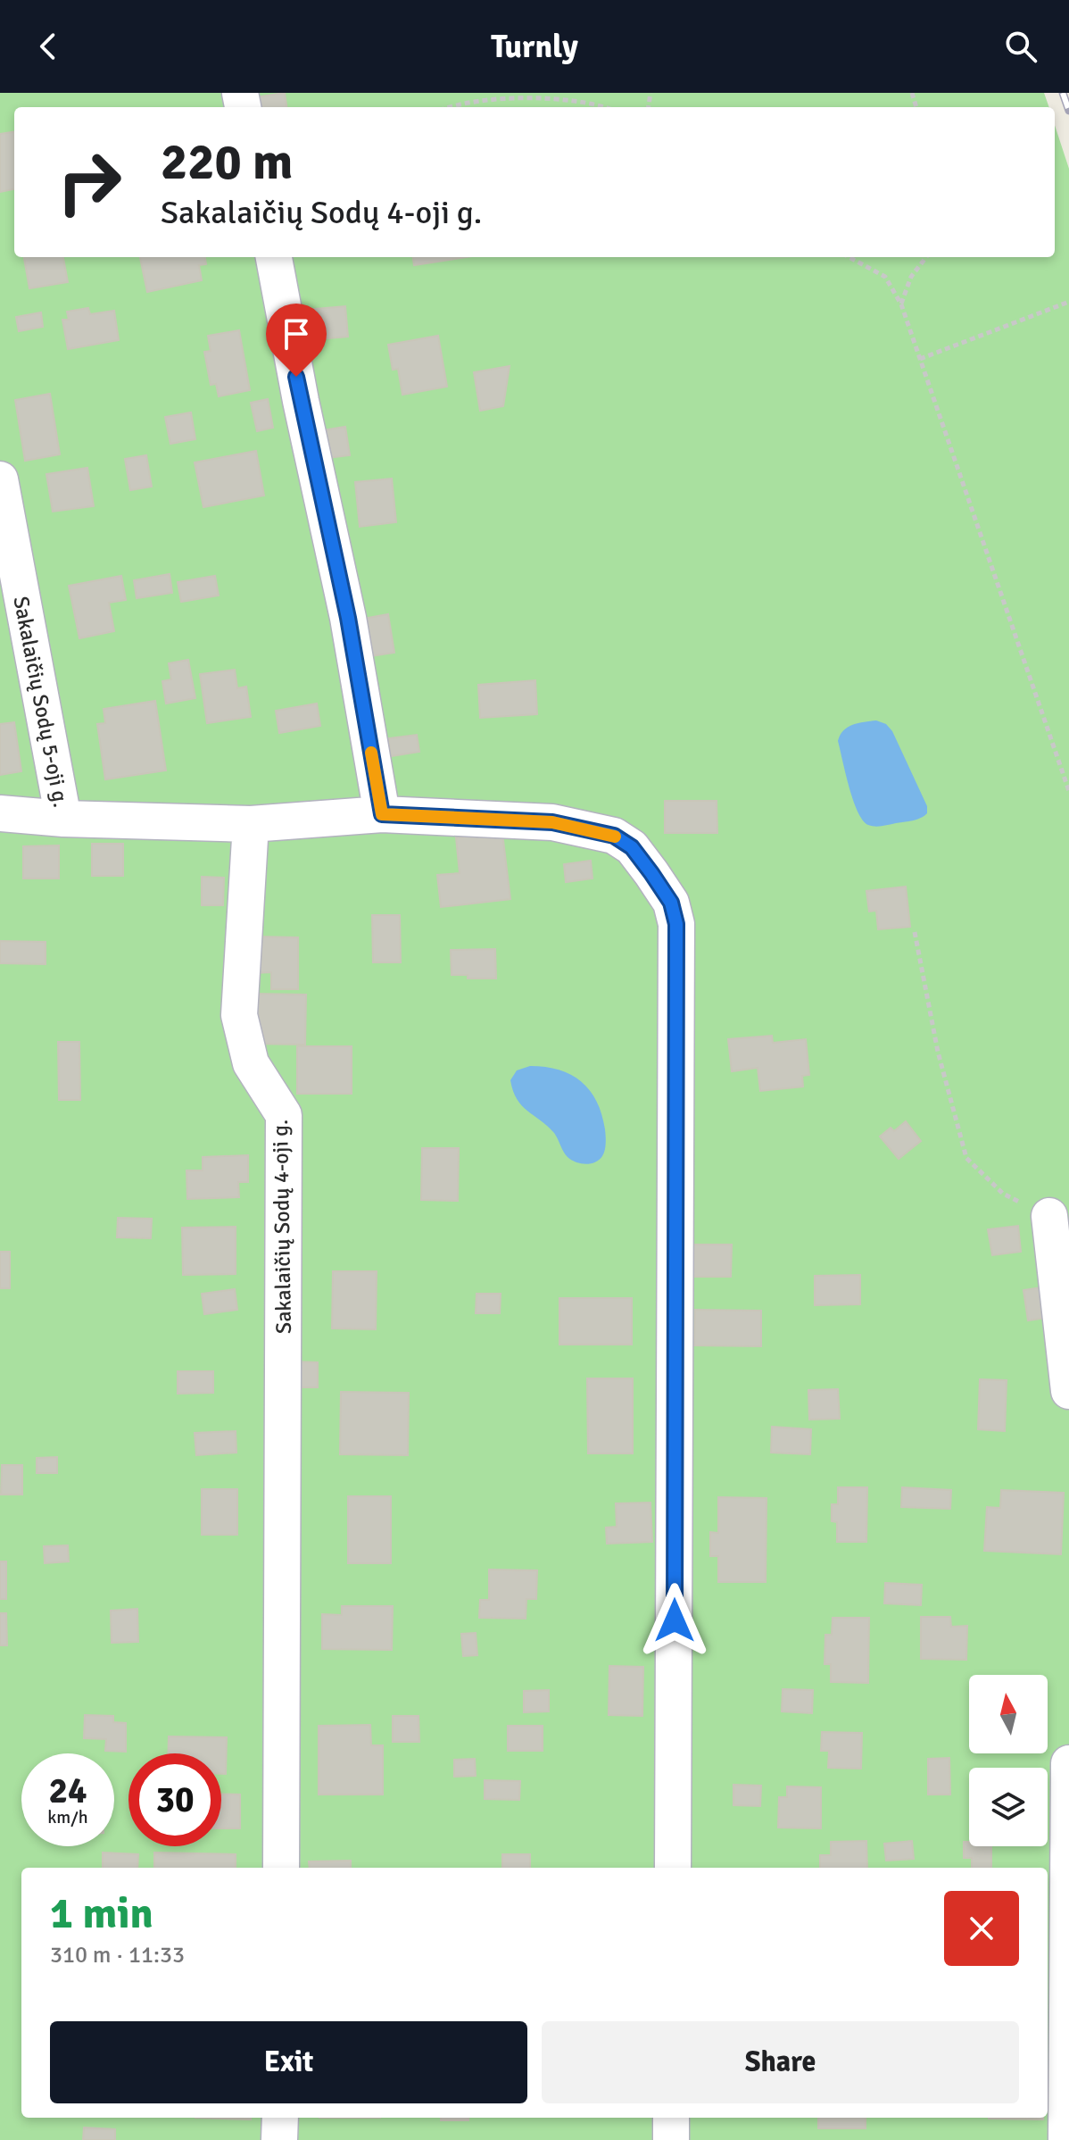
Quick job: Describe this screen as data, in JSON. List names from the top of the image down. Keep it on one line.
{"streets":{"street":["Sakalaičių Sodų 5-oji g.","Sakalaičių Sodų 4-oji g."]},"north":"top","page":{"header":"Turnly","turn":["220 m","Sakalaičių Sodų 4-oji g."],"speed":"24 km/h","limit":"30","heading":["1 min","310 m · 11:33"],"buttons":["Exit","Share"]}}
